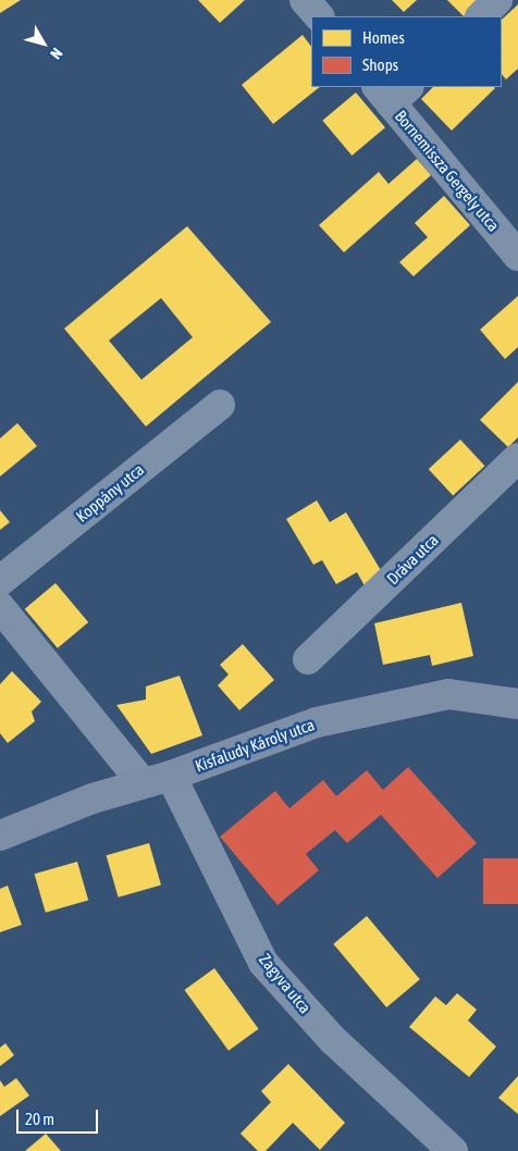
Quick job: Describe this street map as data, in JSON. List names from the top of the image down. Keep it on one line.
{"streets":{"main road":["Kisfaludy Károly utca"],"street":["Bornemissza Gergely utca","Koppány utca","Dráva utca","Zagyva utca"]},"crossings":[["Kisfaludy Károly utca","Zagyva utca"]],"legend":["Homes","Shops"],"scale_bar":"20 m","north":"bottom right"}
